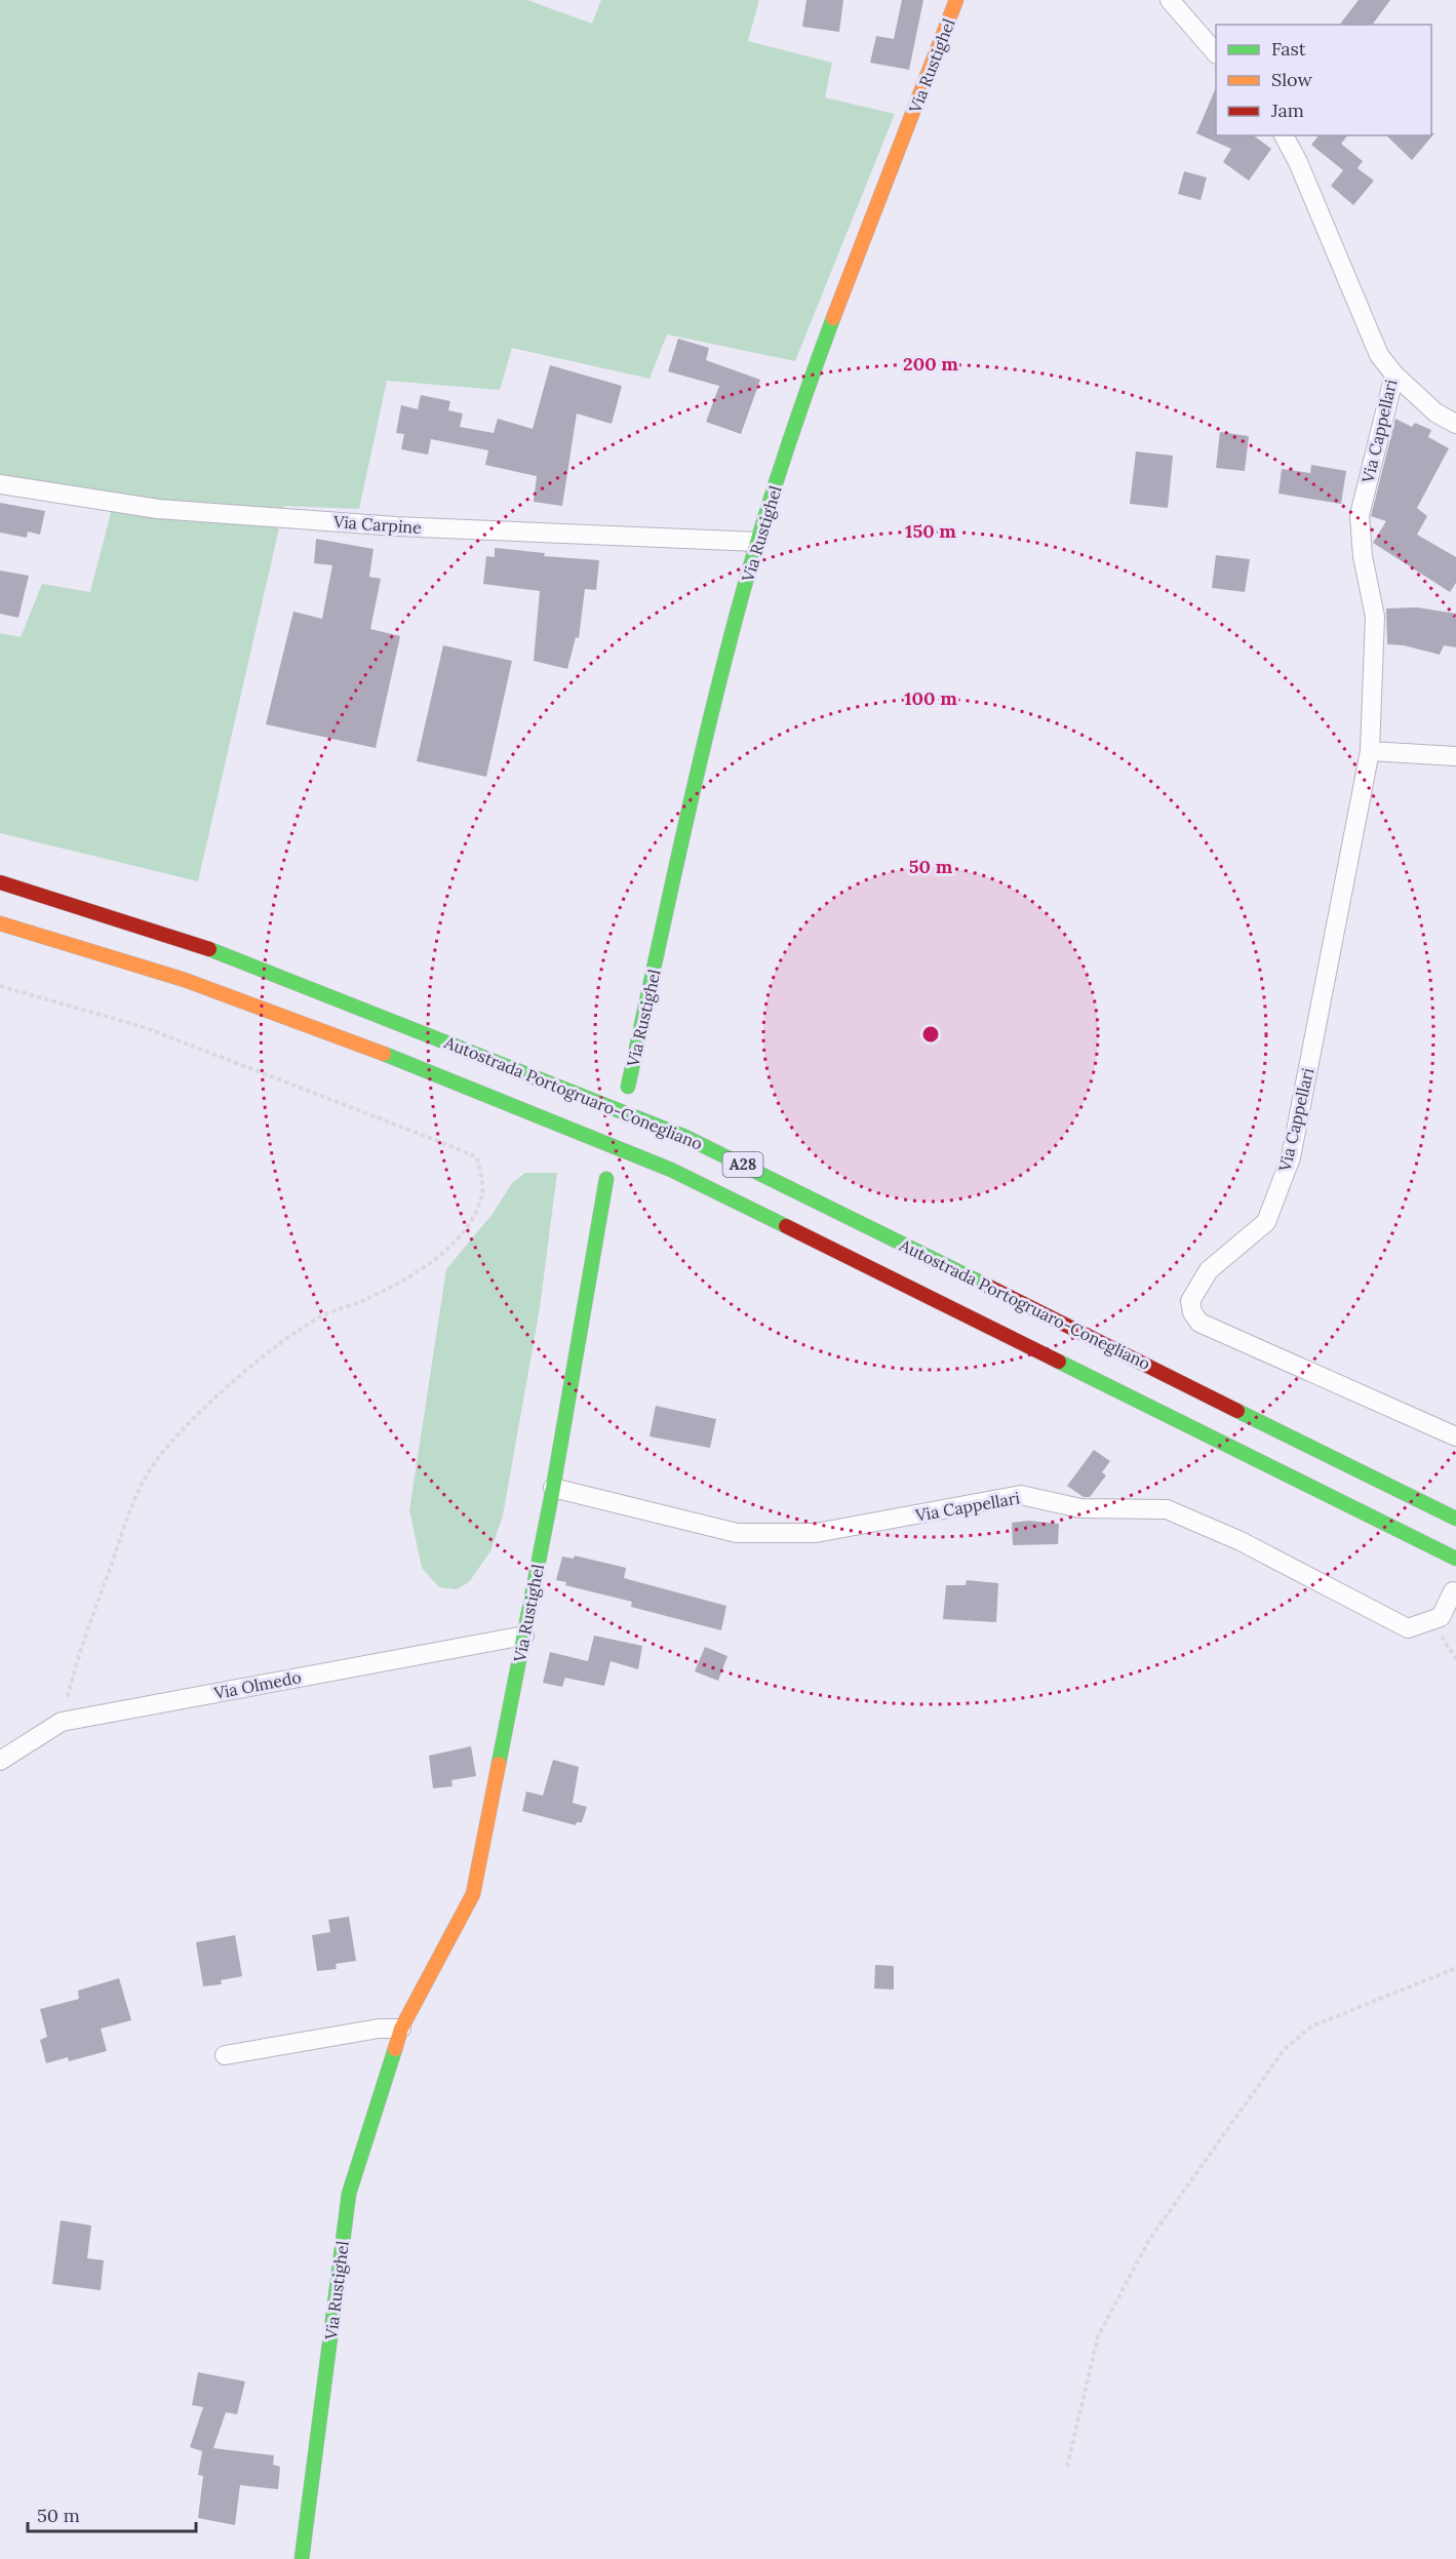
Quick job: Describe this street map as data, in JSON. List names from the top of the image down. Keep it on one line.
{"streets":{"main road":["Via Rustighel","Autostrada Portogruaro-Conegliano","A28"],"street":["Via Cappellari","Via Carpine","Via Olmedo"]},"crossings":[["Via Rustighel","Via Cappellari"],["Via Rustighel","Via Carpine"],["Via Rustighel","Via Olmedo"]],"legend":["Fast","Slow","Jam"],"scale_bar":"50 m","rings":["200 m","150 m","100 m","50 m"]}
